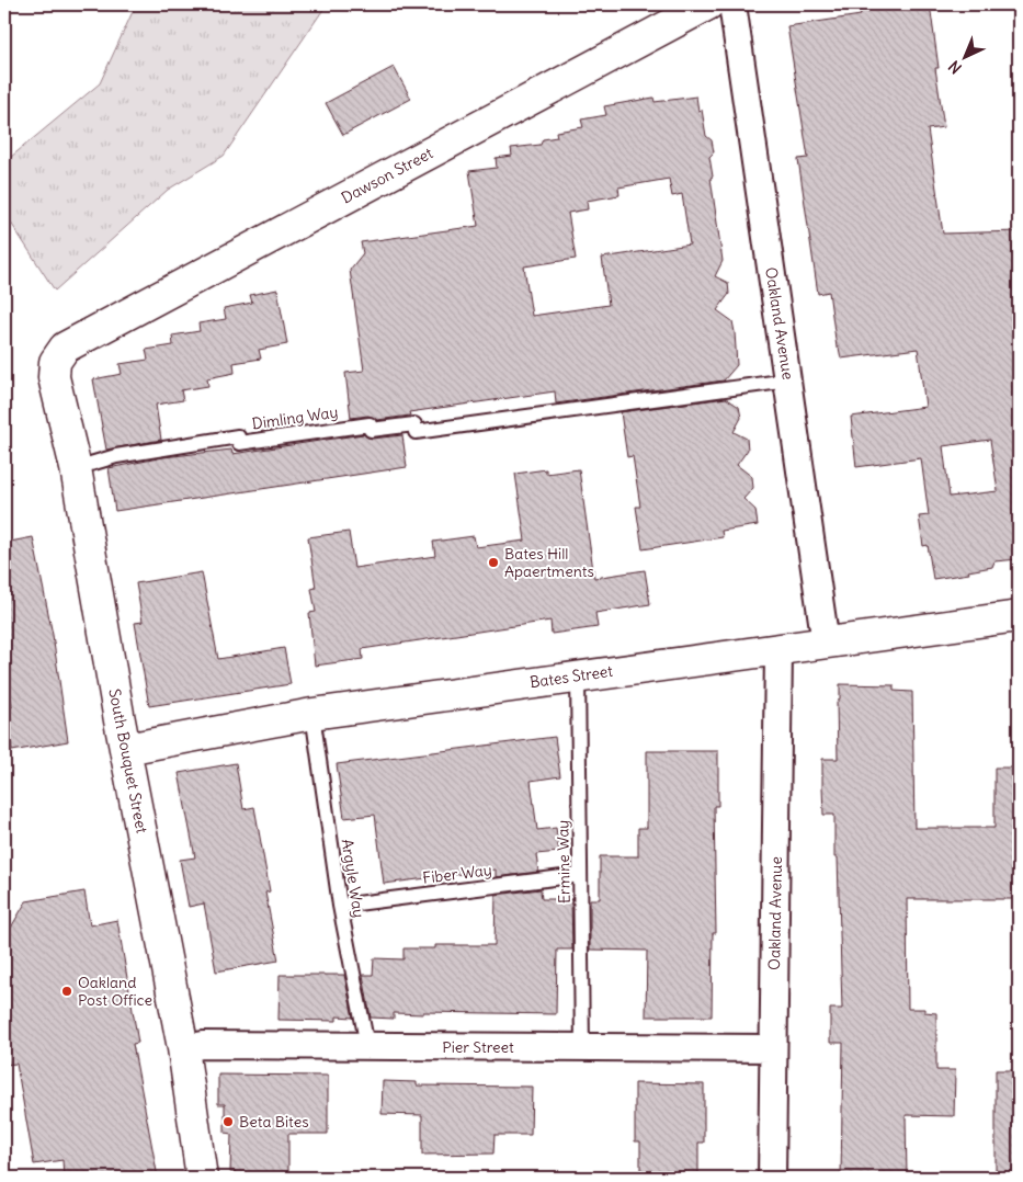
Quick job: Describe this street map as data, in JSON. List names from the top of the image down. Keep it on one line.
{"streets":{"street":["Dawson Street","Oakland Avenue","Bates Street","South Bouquet Street","Pier Street"],"lane":["Dimling Way","Ermine Way","Fiber Way","Argyle Way"]},"crossings":[["Dawson Street","South Bouquet Street"],["Oakland Avenue","Dimling Way"],["Oakland Avenue","Bates Street"],["Oakland Avenue","Pier Street"],["Dimling Way","South Bouquet Street"],["Bates Street","South Bouquet Street"],["Bates Street","Ermine Way"],["Bates Street","Argyle Way"],["South Bouquet Street","Pier Street"],["Ermine Way","Fiber Way"],["Ermine Way","Pier Street"],["Fiber Way","Argyle Way"],["Argyle Way","Pier Street"]],"places":["Bates Hill Apaertments","Oakland Post Office","Beta Bites"],"north":"bottom left"}
